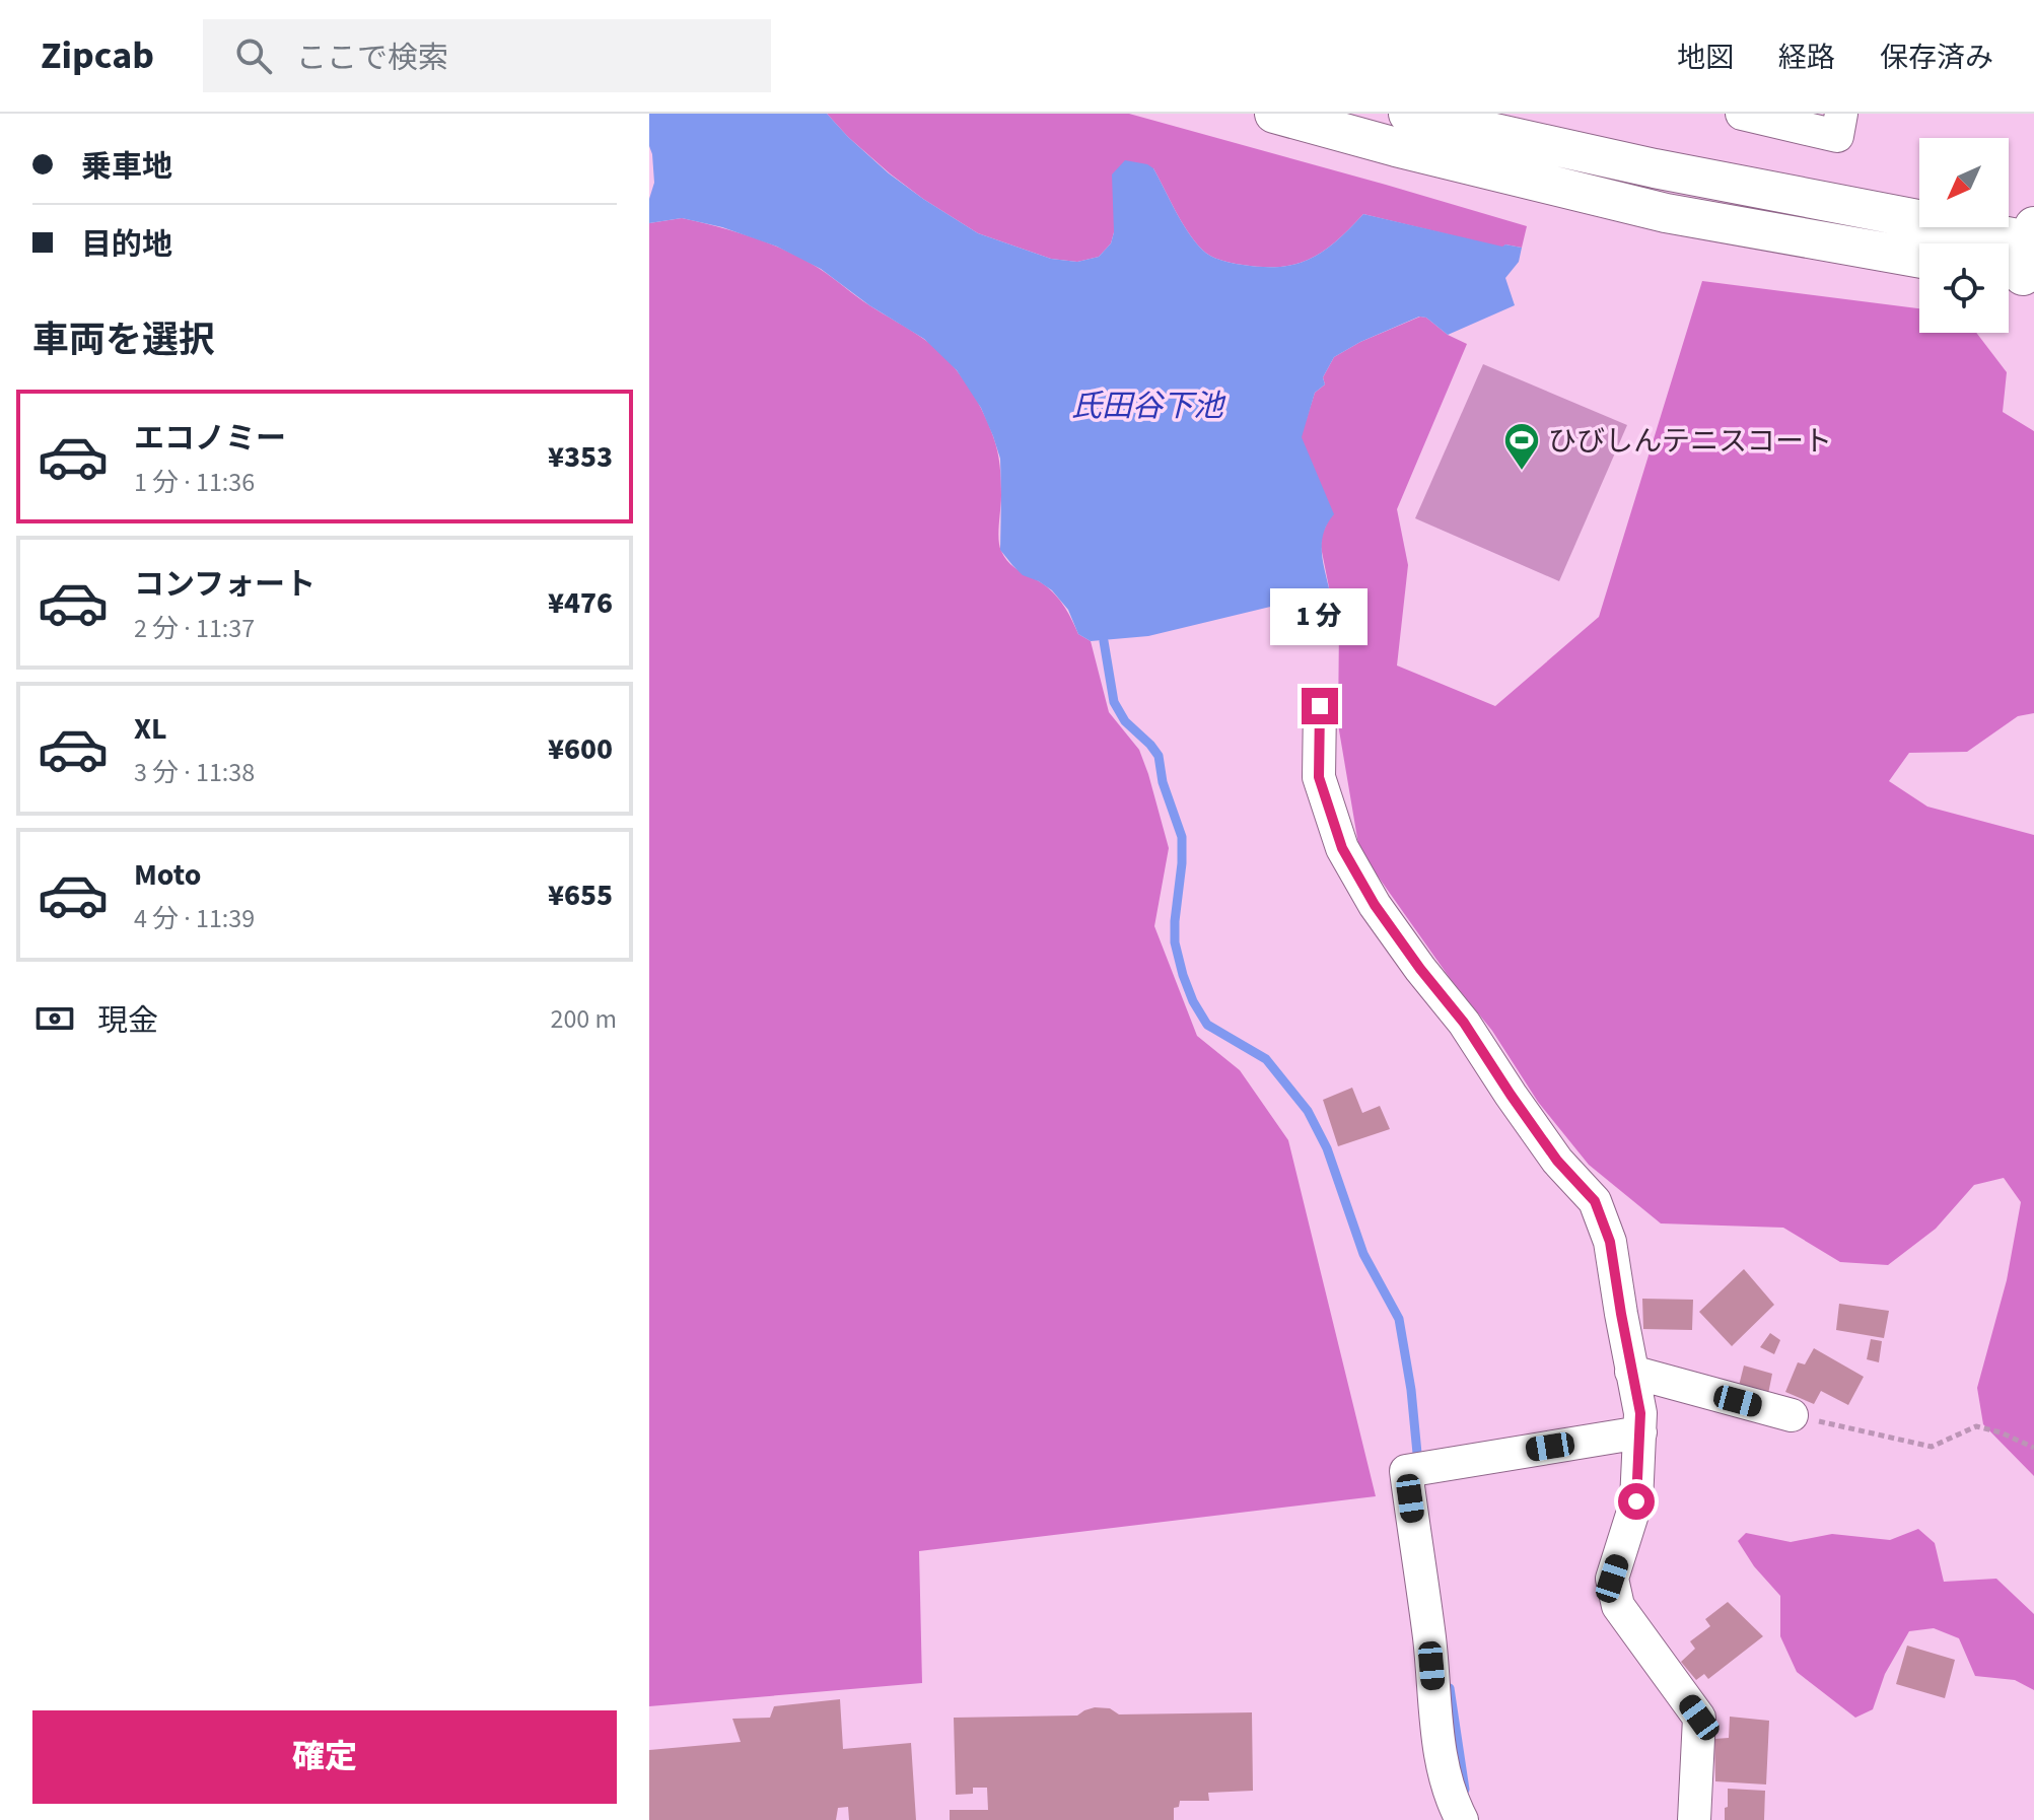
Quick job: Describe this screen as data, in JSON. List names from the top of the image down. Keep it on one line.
{"water":["氏田谷下池"],"places":{"sports":["ひびしんテニスコート"]},"north":"bottom left","page":{"header":"Zipcab","search":"ここで検索","nav":["地図","経路","保存済み"],"banner":["乗車地","目的地"],"heading":"車両を選択","list":[{"name":"エコノミー","note":"1 分 · 11:36","value":"¥353"},{"name":"コンフォート","note":"2 分 · 11:37","value":"¥476"},{"name":"XL","note":"3 分 · 11:38","value":"¥600"},{"name":"Moto","note":"4 分 · 11:39","value":"¥655"}],"bubble":"1 分","pay":["現金","200 m"],"buttons":"確定"}}
